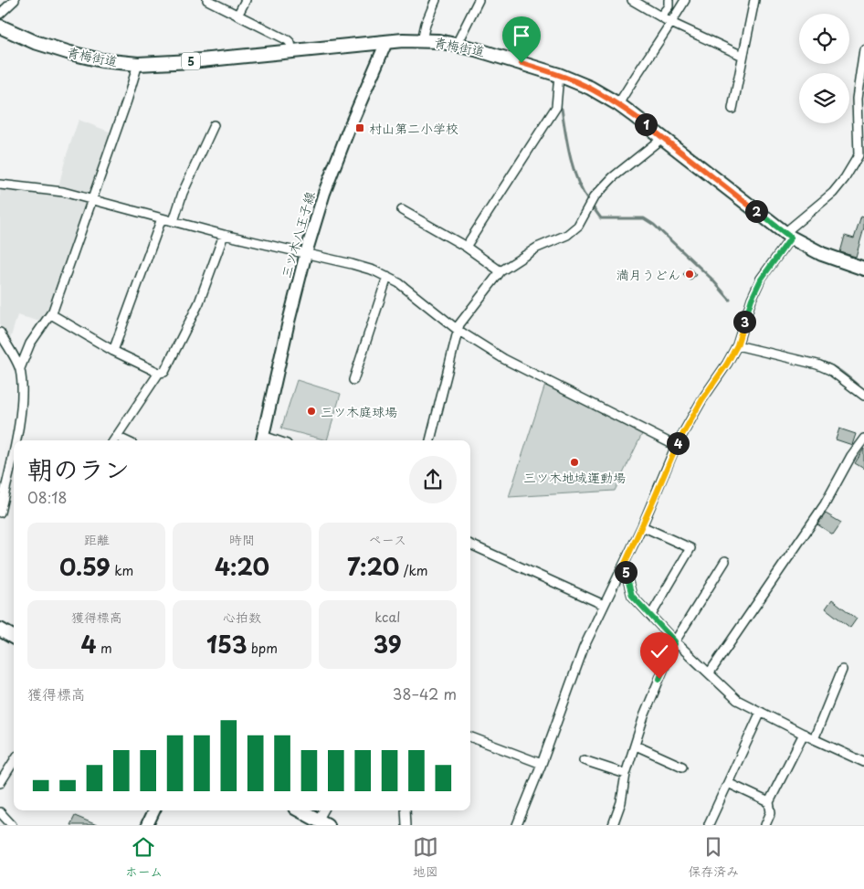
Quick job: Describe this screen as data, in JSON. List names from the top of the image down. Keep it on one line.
{"streets":{"main road":["青梅街道","5","三ツ木八王子線"]},"crossings":[["青梅街道","三ツ木八王子線"]],"places":{"transit":["村山第二小学校"],"other":["満月うどん","三ツ木庭球場","三ツ木地域運動場"]},"page":{"pins":["1","2","3","4","5"],"heading":["朝のラン","08:18"],"stats":[["距離","0.59 km"],["時間","4:20"],["ペース","7:20 /km"],["獲得標高","4 m"],["心拍数","153 bpm"],["kcal","39"]],"chart":["獲得標高","38–42 m"],"tabs":["ホーム","地図","保存済み"]}}
